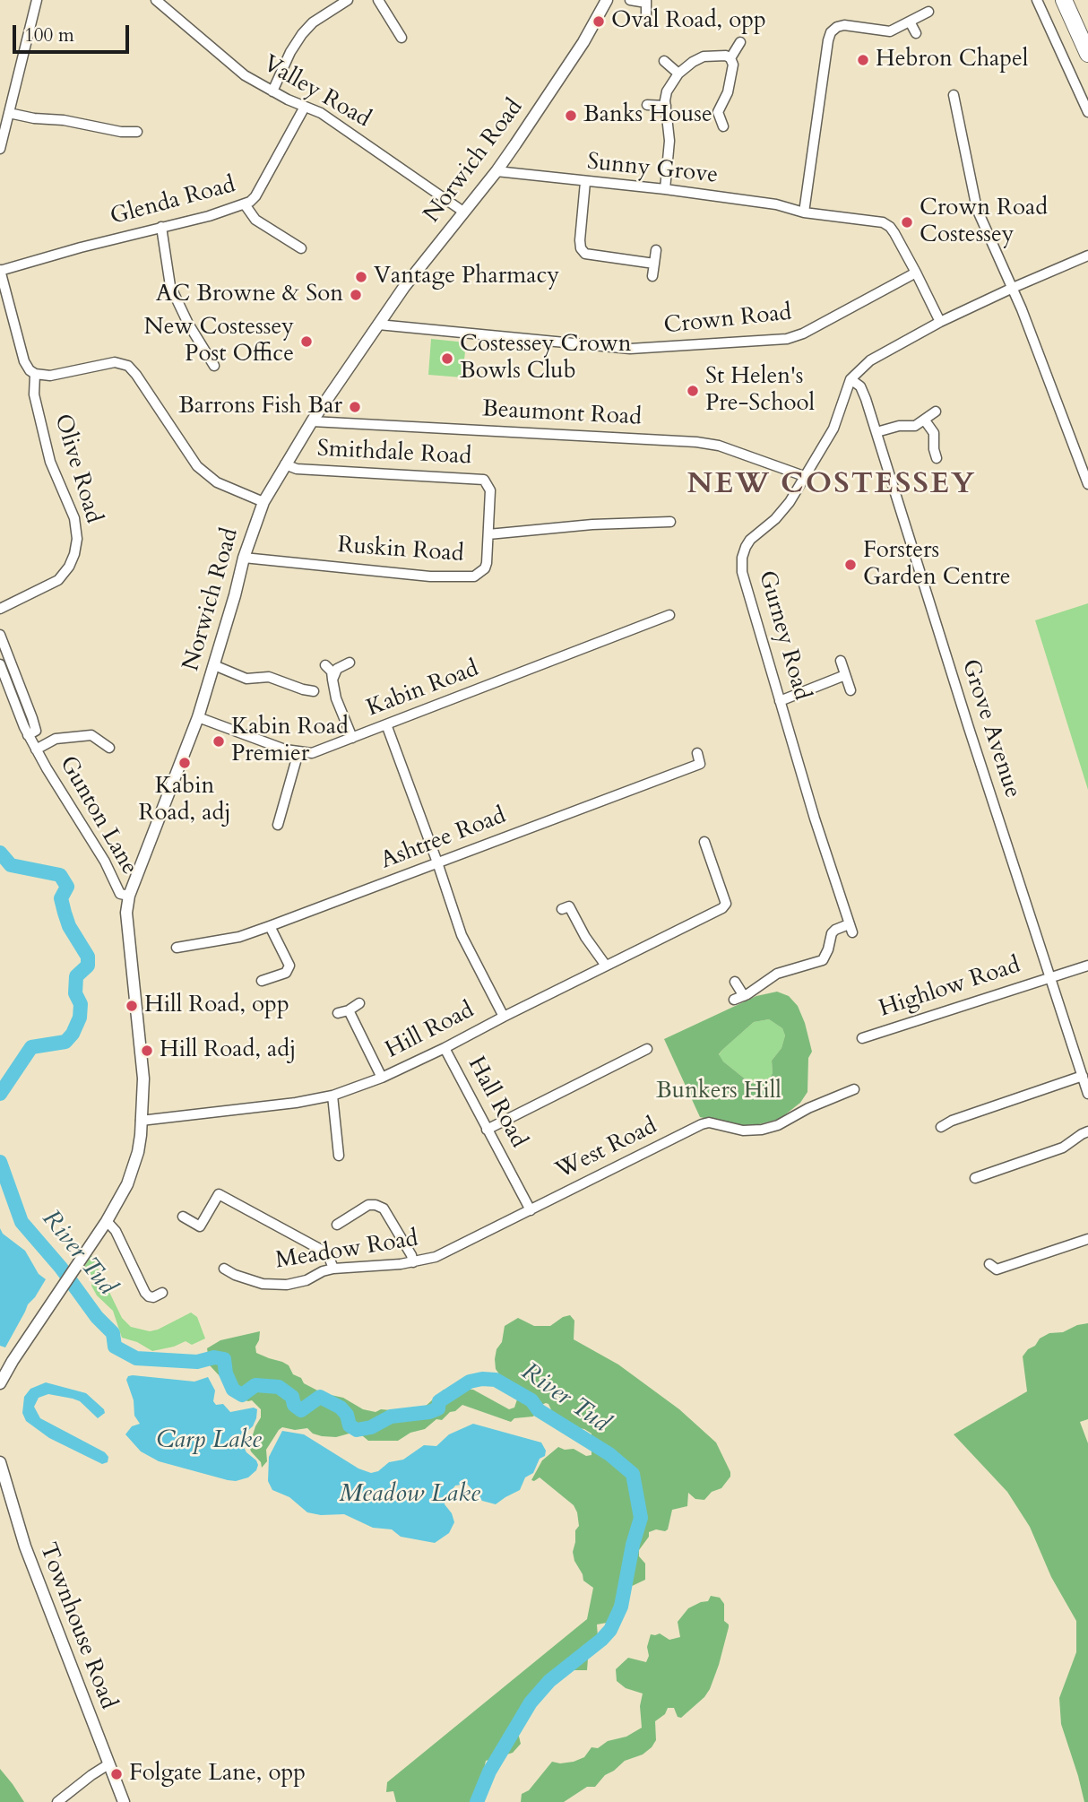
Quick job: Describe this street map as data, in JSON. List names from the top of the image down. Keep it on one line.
{"streets":{"street":["Valley Road","Norwich Road","Sunny Grove","Glenda Road","Crown Road","Beaumont Road","Smithdale Road","Olive Road","Ruskin Road","Gurney Road","Kabin Road","Grove Avenue","Gunton Lane","Ashtree Road","Highlow Road","Hill Road","Hall Road","West Road","Meadow Road","Townhouse Road"]},"crossings":[["Valley Road","Norwich Road"],["Valley Road","Glenda Road"],["Norwich Road","Sunny Grove"],["Norwich Road","Crown Road"],["Norwich Road","Beaumont Road"],["Norwich Road","Smithdale Road"],["Norwich Road","Ruskin Road"],["Norwich Road","Kabin Road"],["Norwich Road","Gunton Lane"],["Norwich Road","Hill Road"],["Sunny Grove","Crown Road"],["Glenda Road","Olive Road"],["Beaumont Road","Gurney Road"],["Smithdale Road","Ruskin Road"],["Gurney Road","Grove Avenue"],["Grove Avenue","Highlow Road"],["Hill Road","Hall Road"],["Hall Road","West Road"],["Hall Road","Meadow Road"],["West Road","Meadow Road"]],"districts":["NEW COSTESSEY"],"water":["River Tud","Carp Lake","Meadow Lake"],"parks":["Bunkers Hill"],"places":["Oval Road, opp","Hebron Chapel","Banks House","Crown Road Costessey","Vantage Pharmacy","AC Browne & Son","New Costessey Post Office","Costessey Crown Bowls Club","St Helen's Pre-School","Barrons Fish Bar","Forsters Garden Centre","Kabin Road Premier","Kabin Road, adj","Hill Road, opp","Hill Road, adj","Folgate Lane, opp"],"scale_bar":"100 m"}
